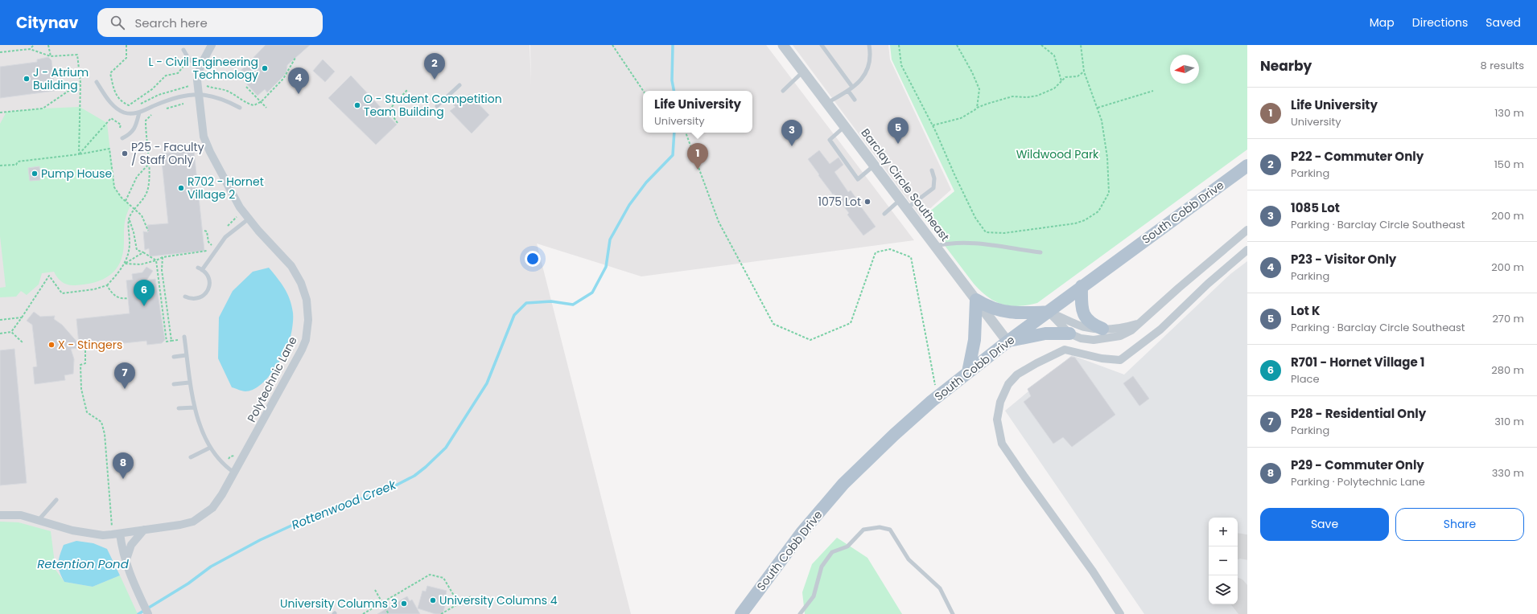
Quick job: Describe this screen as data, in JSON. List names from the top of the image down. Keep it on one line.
{"streets":{"main road":["South Cobb Drive"],"street":["Barclay Circle Southeast","Polytechnic Lane"]},"crossings":[["Barclay Circle Southeast","South Cobb Drive"]],"water":["Rottenwood Creek","Retention Pond"],"parks":["Wildwood Park"],"places":["L - Civil Engineering Technology","J - Atrium Building","O - Student Competition Team Building","P25 - Faculty / Staff Only","Pump House","R702 - Hornet Village 2","1075 Lot","X - Stingers","University Columns 4","University Columns 3"],"north":"left","page":{"header":"Citynav","search":"Search here","nav":["Map","Directions","Saved"],"heading":["Nearby","8 results"],"pins":["2","4","5","3","1","6","7","8"],"list":[{"mark":"1","name":"Life University","note":"University","value":"130 m"},{"mark":"2","name":"P22 - Commuter Only","note":"Parking","value":"150 m"},{"mark":"3","name":"1085 Lot","note":"Parking · Barclay Circle Southeast","value":"200 m"},{"mark":"4","name":"P23 - Visitor Only","note":"Parking","value":"200 m"},{"mark":"5","name":"Lot K","note":"Parking · Barclay Circle Southeast","value":"270 m"},{"mark":"6","name":"R701 - Hornet Village 1","note":"Place","value":"280 m"},{"mark":"7","name":"P28 - Residential Only","note":"Parking","value":"310 m"},{"mark":"8","name":"P29 - Commuter Only","note":"Parking · Polytechnic Lane","value":"330 m"}],"popup":["Life University","University"],"buttons":["Save","Share"],"map_buttons":["+","−"]}}
